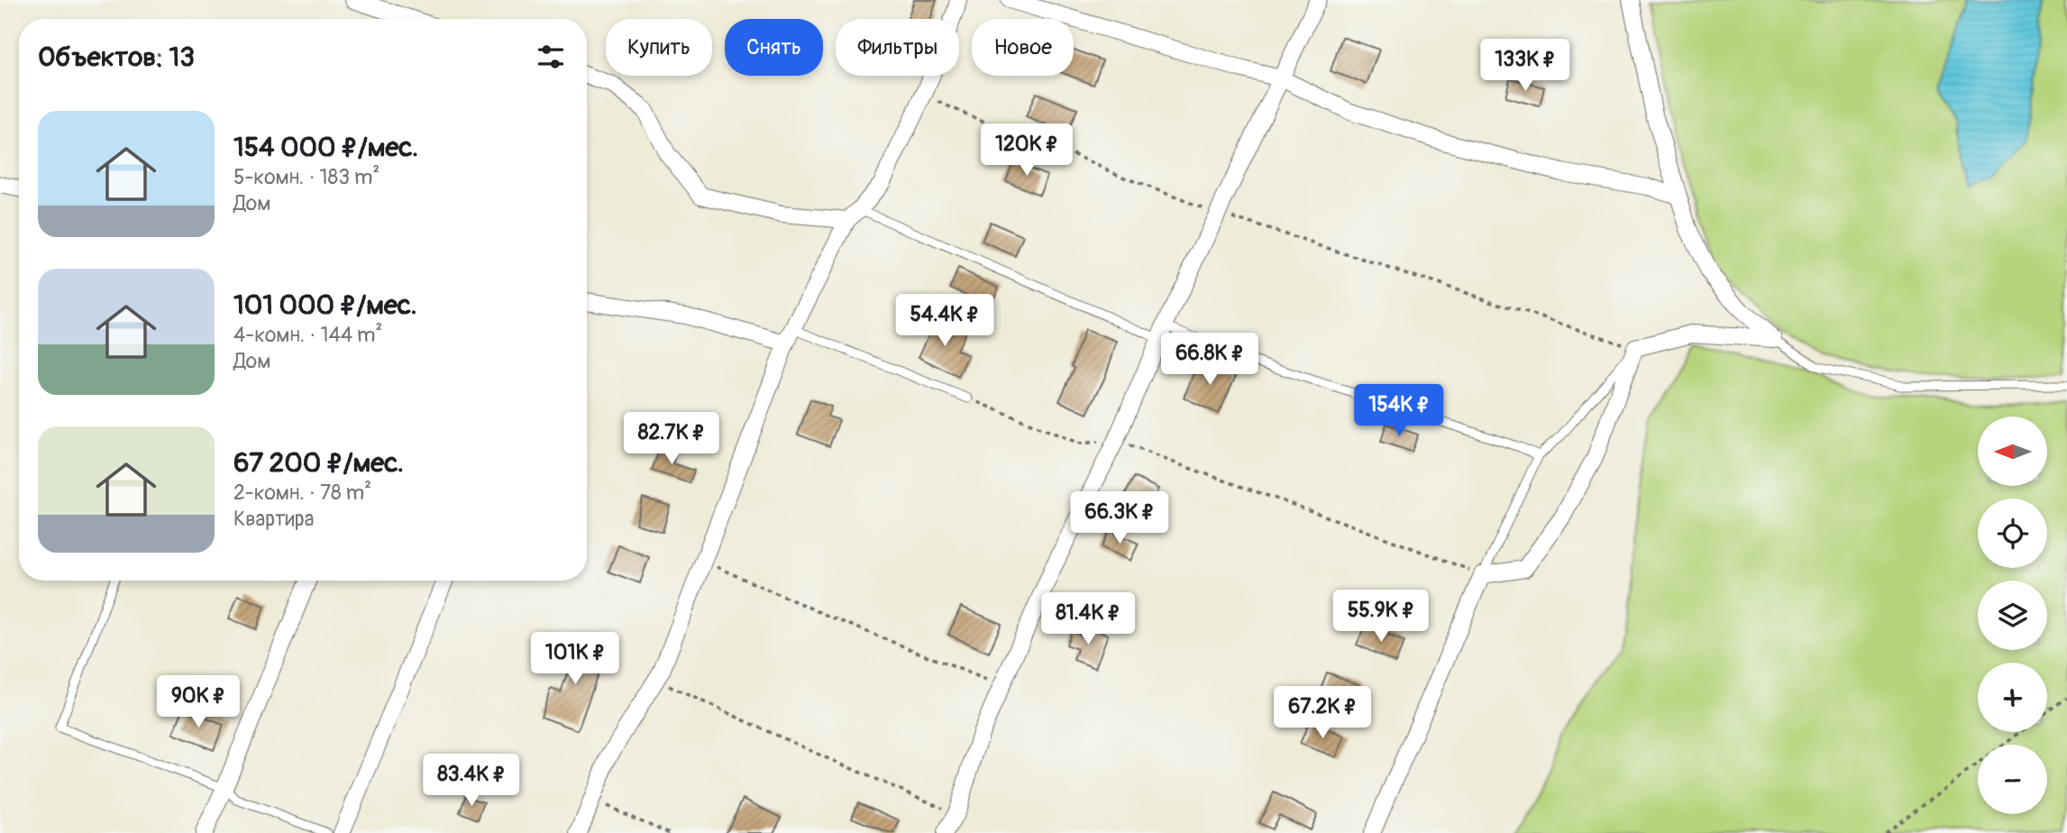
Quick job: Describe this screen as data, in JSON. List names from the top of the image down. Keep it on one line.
{"north":"left","page":{"chip":["Купить","Снять","Фильтры","Новое"],"heading":"Объектов: 13","price":["133K ₽","120K ₽","54.4K ₽","66.8K ₽","154K ₽","82.7K ₽","66.3K ₽","55.9K ₽","81.4K ₽","101K ₽","90K ₽","67.2K ₽","83.4K ₽"],"list":[{"name":"154 000 ₽/мес.","note":"5-комн. · 183 m² · Дом"},{"name":"101 000 ₽/мес.","note":"4-комн. · 144 m² · Дом"},{"name":"67 200 ₽/мес.","note":"2-комн. · 78 m² · Квартира"}],"map_buttons":["+","−"]}}
